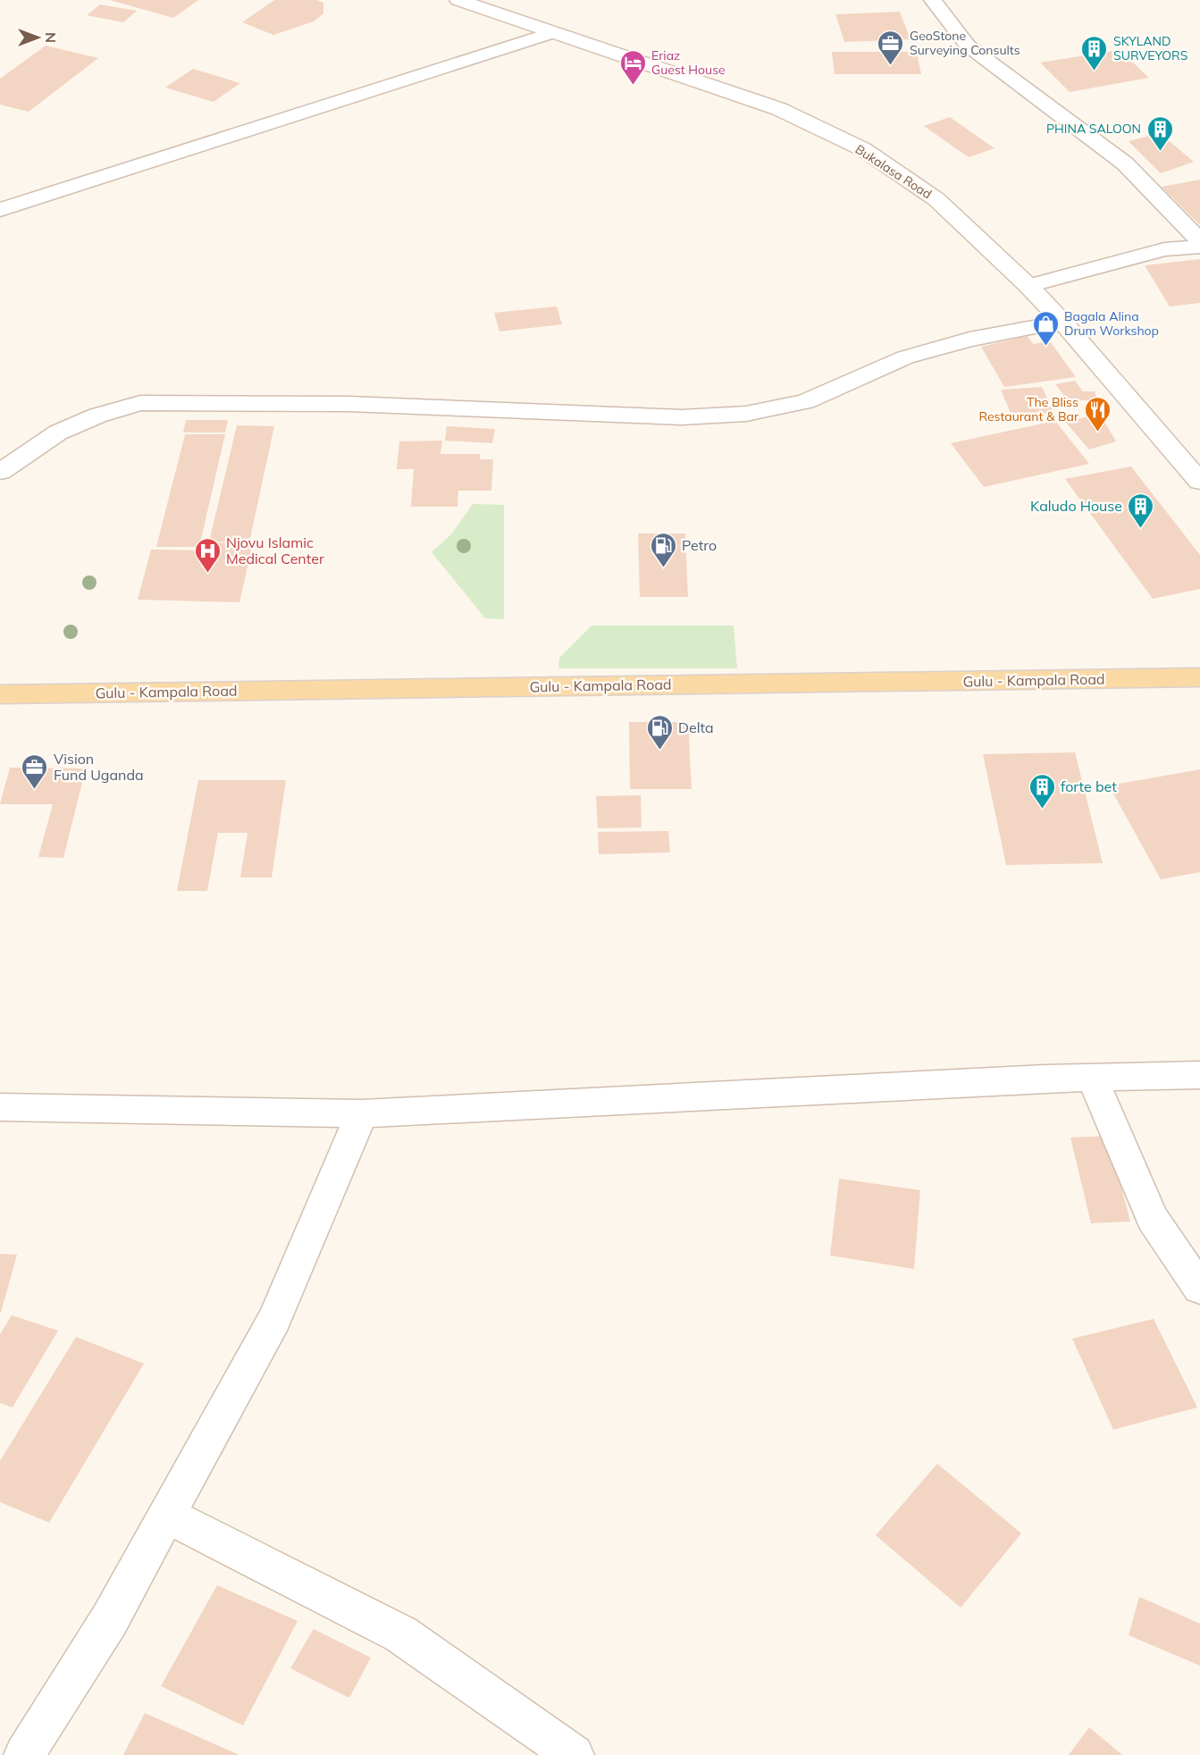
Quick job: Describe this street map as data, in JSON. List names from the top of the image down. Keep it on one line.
{"streets":{"main road":["Gulu - Kampala Road"],"street":["Bukalasa Road"]},"places":{"office":["GeoStone Surveying Consults","Vision Fund Uganda"],"building":["SKYLAND SURVEYORS","PHINA SALOON","Kaludo House","forte bet"],"hotel":["Eriaz Guest House"],"shop":["Bagala Alina Drum Workshop"],"restaurant":["The Bliss Restaurant & Bar"],"fuel station":["Petro","Delta"],"hospital":["Njovu Islamic Medical Center"]},"north":"right"}
